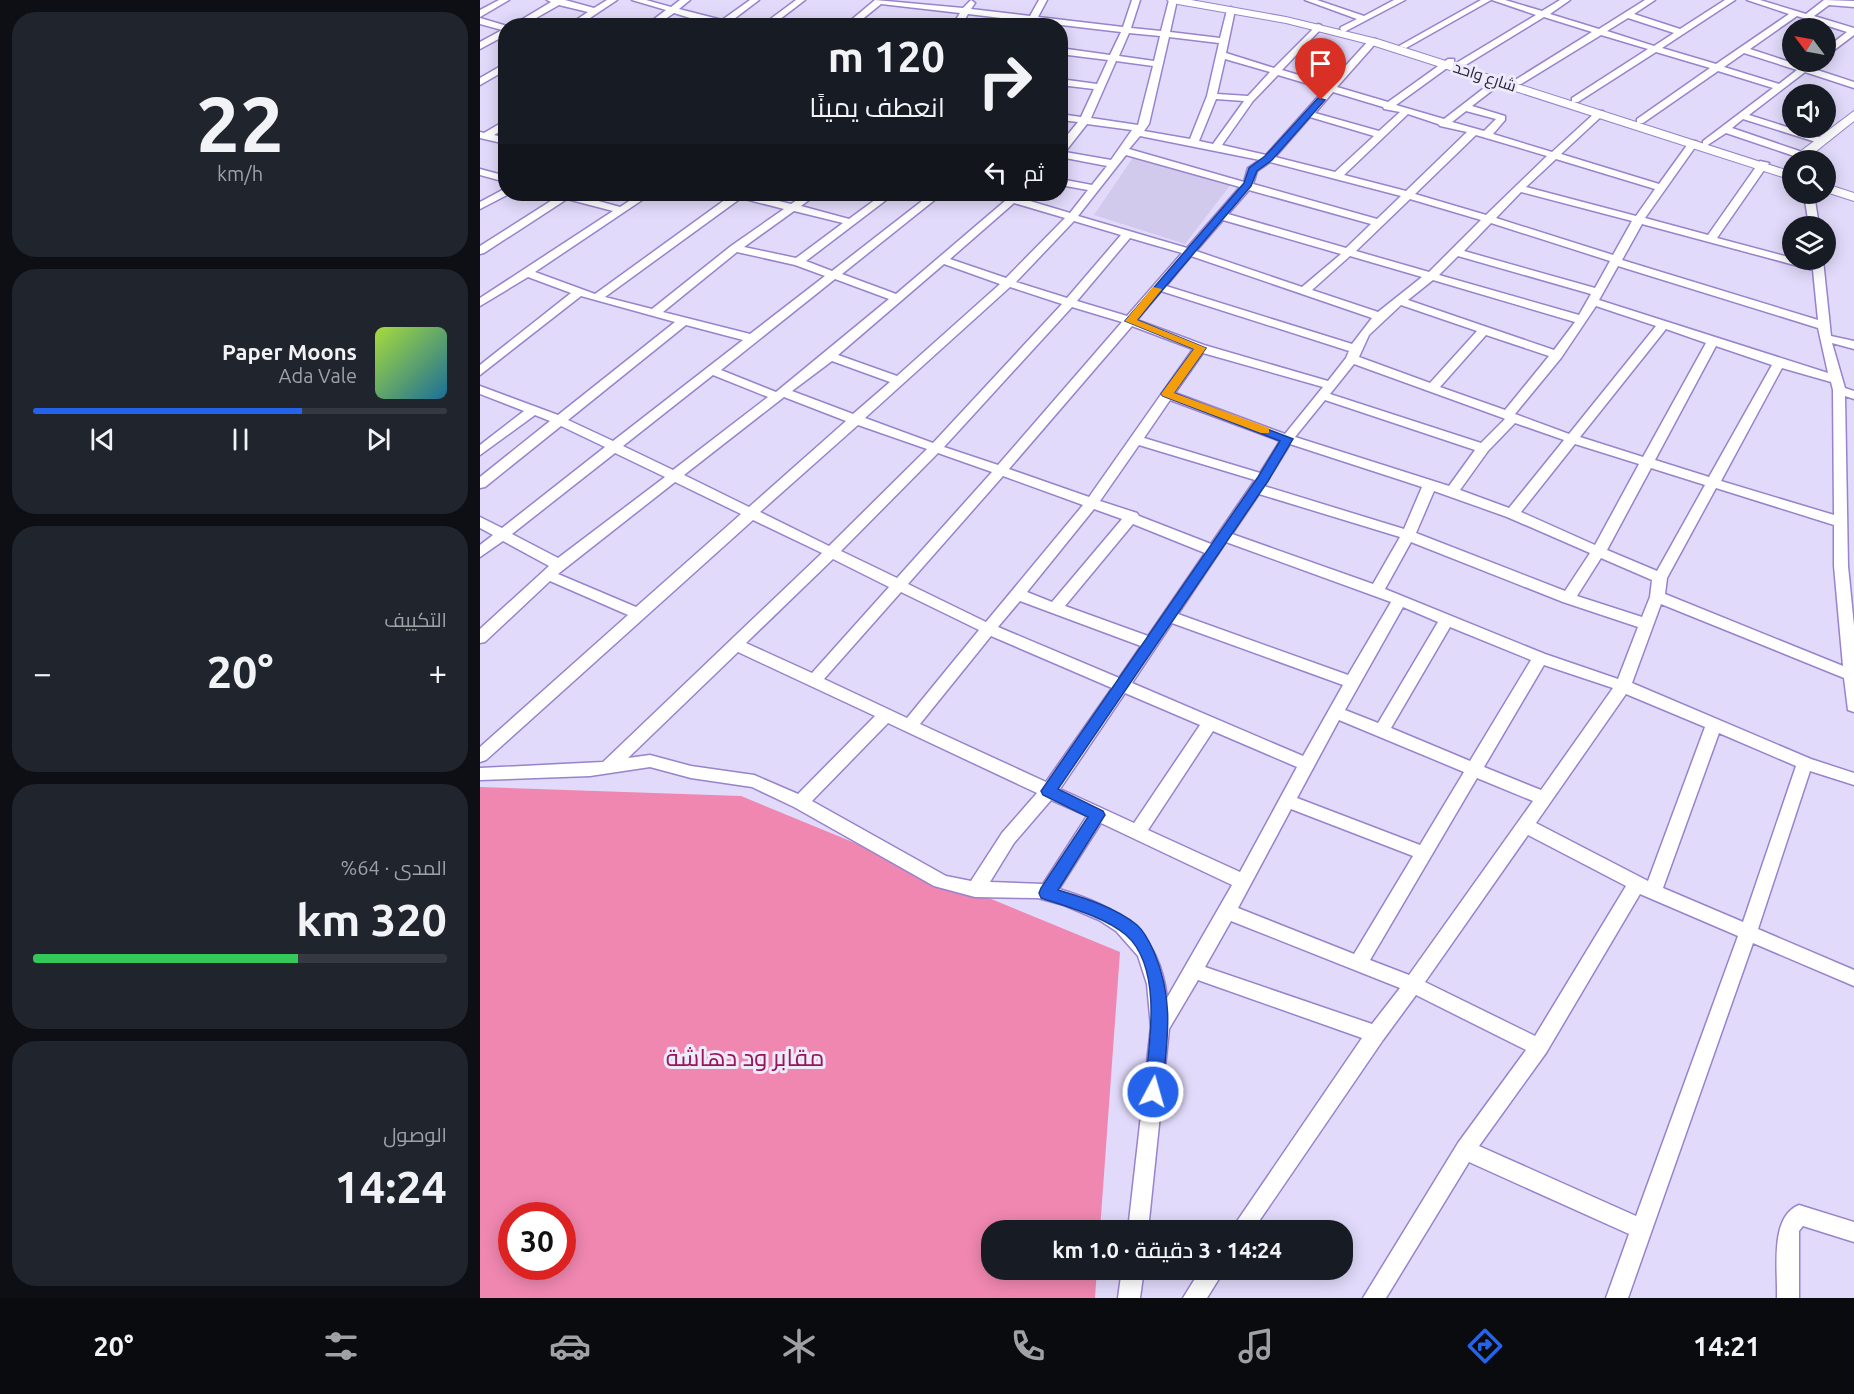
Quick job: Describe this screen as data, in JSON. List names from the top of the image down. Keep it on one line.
{"streets":{"street":["شارع واحد"]},"parks":["مقابر ود دهاشة"],"north":"top left","page":{"tile":[["22","km/h"],"التكييف",["المدى · 64%","320 km"],["الوصول","14:24"]],"turn":["120 m","انعطف يمينًا"],"then":"ثم","song":["Paper Moons","Ada Vale"],"heat":["−","20°","+"],"limit":"30","trip":"14:24 · 3 دقيقة · 1.0 km","tabs":["14:21","20°"]}}
